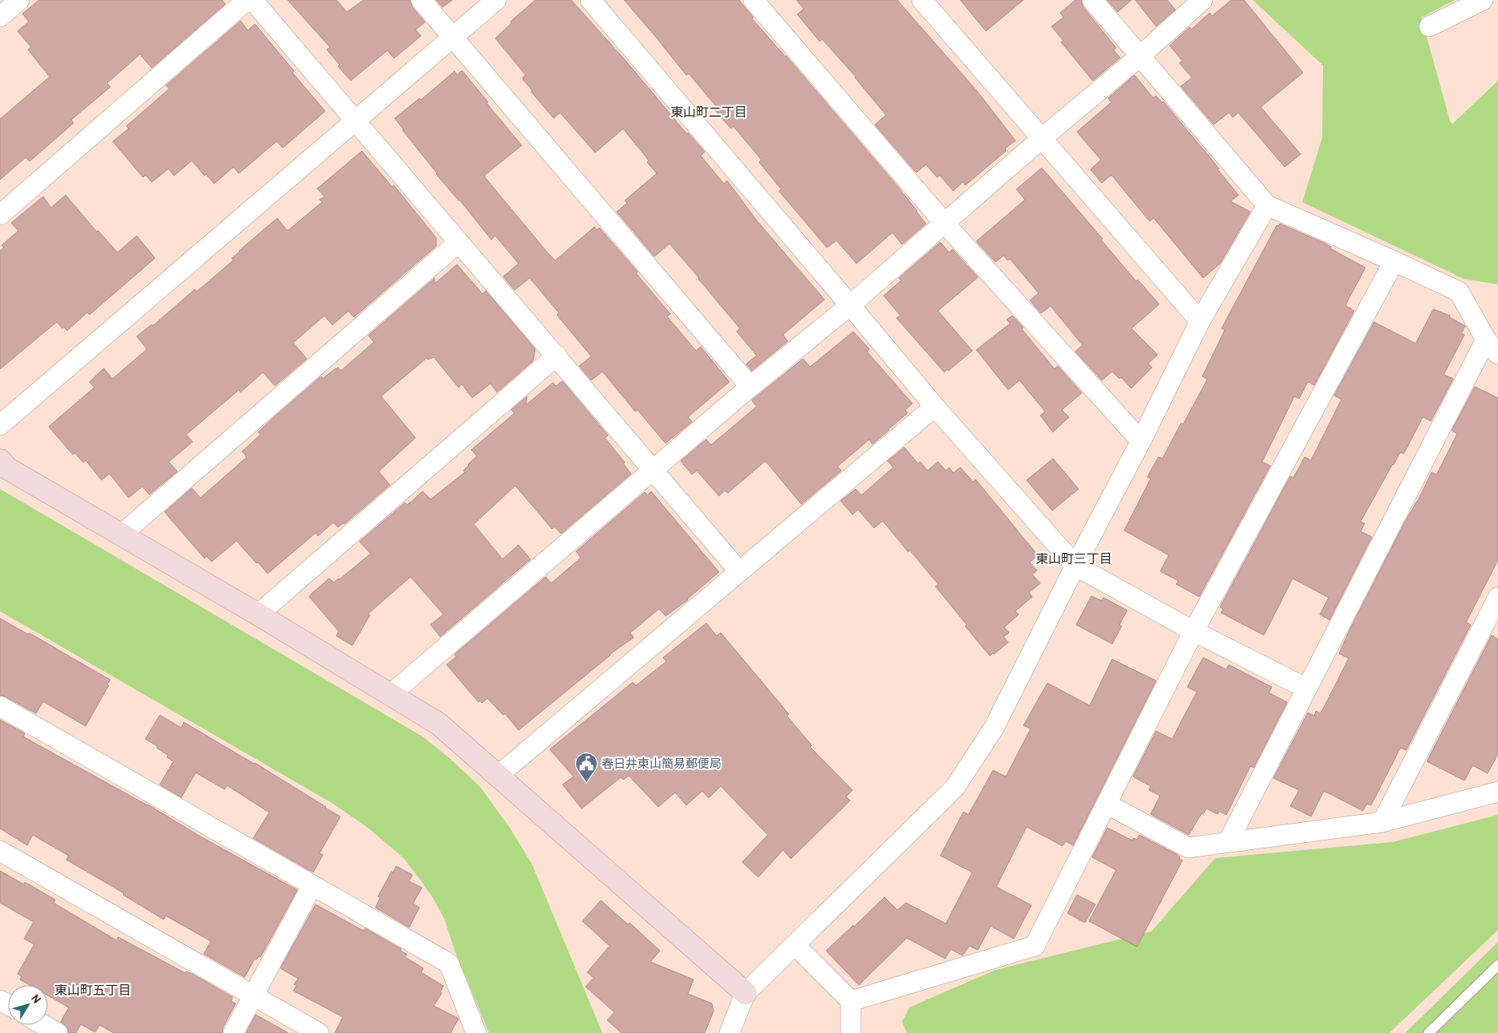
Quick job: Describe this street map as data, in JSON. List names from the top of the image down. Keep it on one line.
{"districts":["東山町二丁目","東山町三丁目","東山町五丁目"],"places":{"public building":["春日井東山簡易郵便局"]},"north":"top right"}
